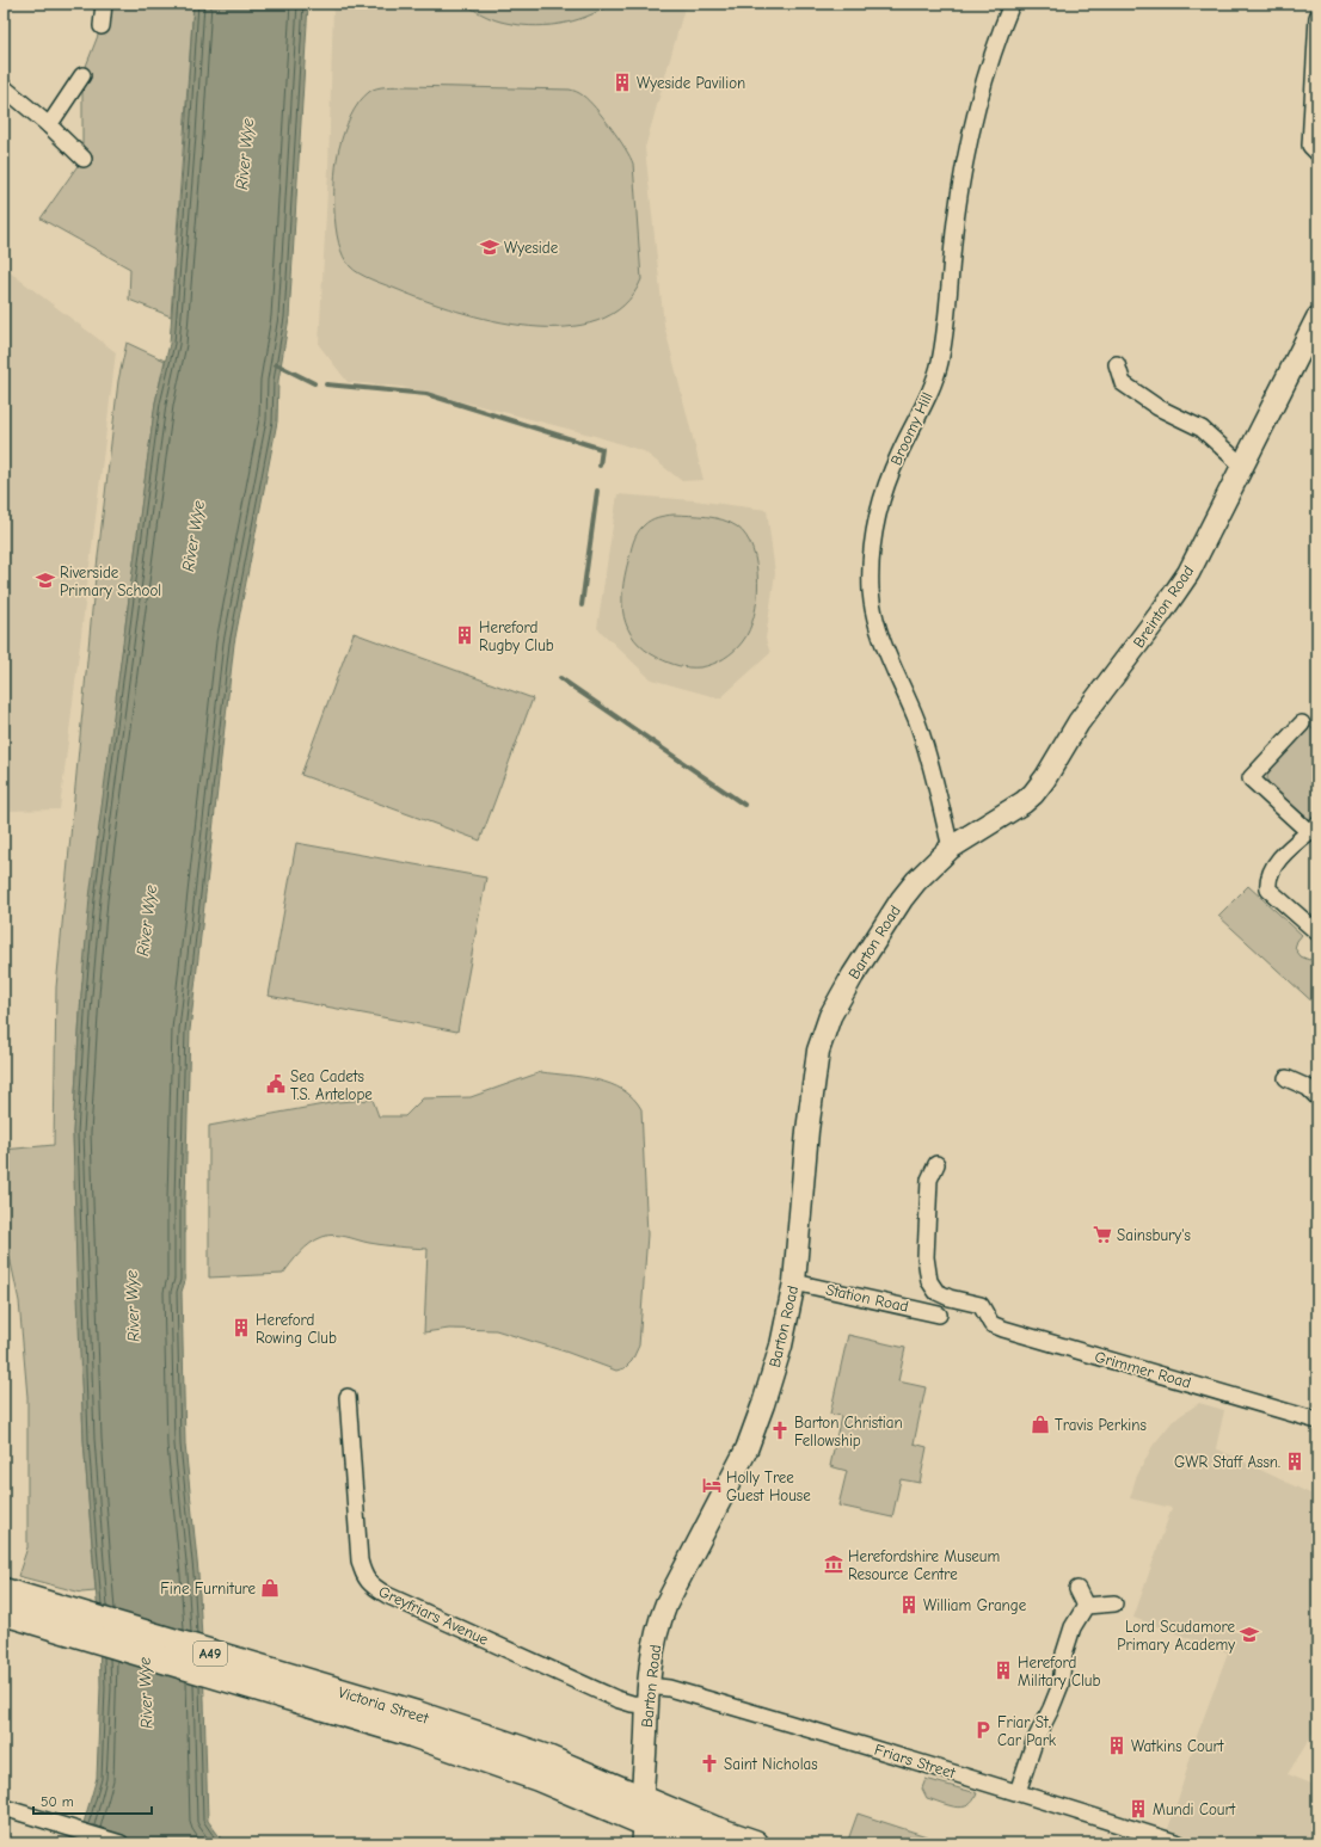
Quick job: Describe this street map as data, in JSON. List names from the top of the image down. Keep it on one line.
{"streets":{"highway":["A49","Victoria Street"],"street":["Broomy Hill","Breinton Road","Barton Road","Station Road","Grimmer Road","Greyfriars Avenue","Friars Street"]},"crossings":[["Broomy Hill","Breinton Road"],["Broomy Hill","Barton Road"],["Breinton Road","Barton Road"],["Barton Road","Station Road"],["Barton Road","Greyfriars Avenue"],["Barton Road","Victoria Street"],["Barton Road","Friars Street"],["Greyfriars Avenue","Friars Street"]],"water":["River Wye"],"places":{"building":["Wyeside Pavilion","Hereford Rugby Club","Hereford Rowing Club","GWR Staff Assn.","William Grange","Hereford Military Club","Watkins Court","Mundi Court"],"school or university":["Wyeside","Riverside Primary School","Lord Scudamore Primary Academy"],"public building":["Sea Cadets T.S. Antelope"],"supermarket":["Sainsbury's"],"shop":["Travis Perkins","Fine Furniture"],"church":["Barton Christian Fellowship","Saint Nicholas"],"hotel":["Holly Tree Guest House"],"museum":["Herefordshire Museum Resource Centre"],"parking":["Friar St. Car Park"]},"scale_bar":"50 m"}
